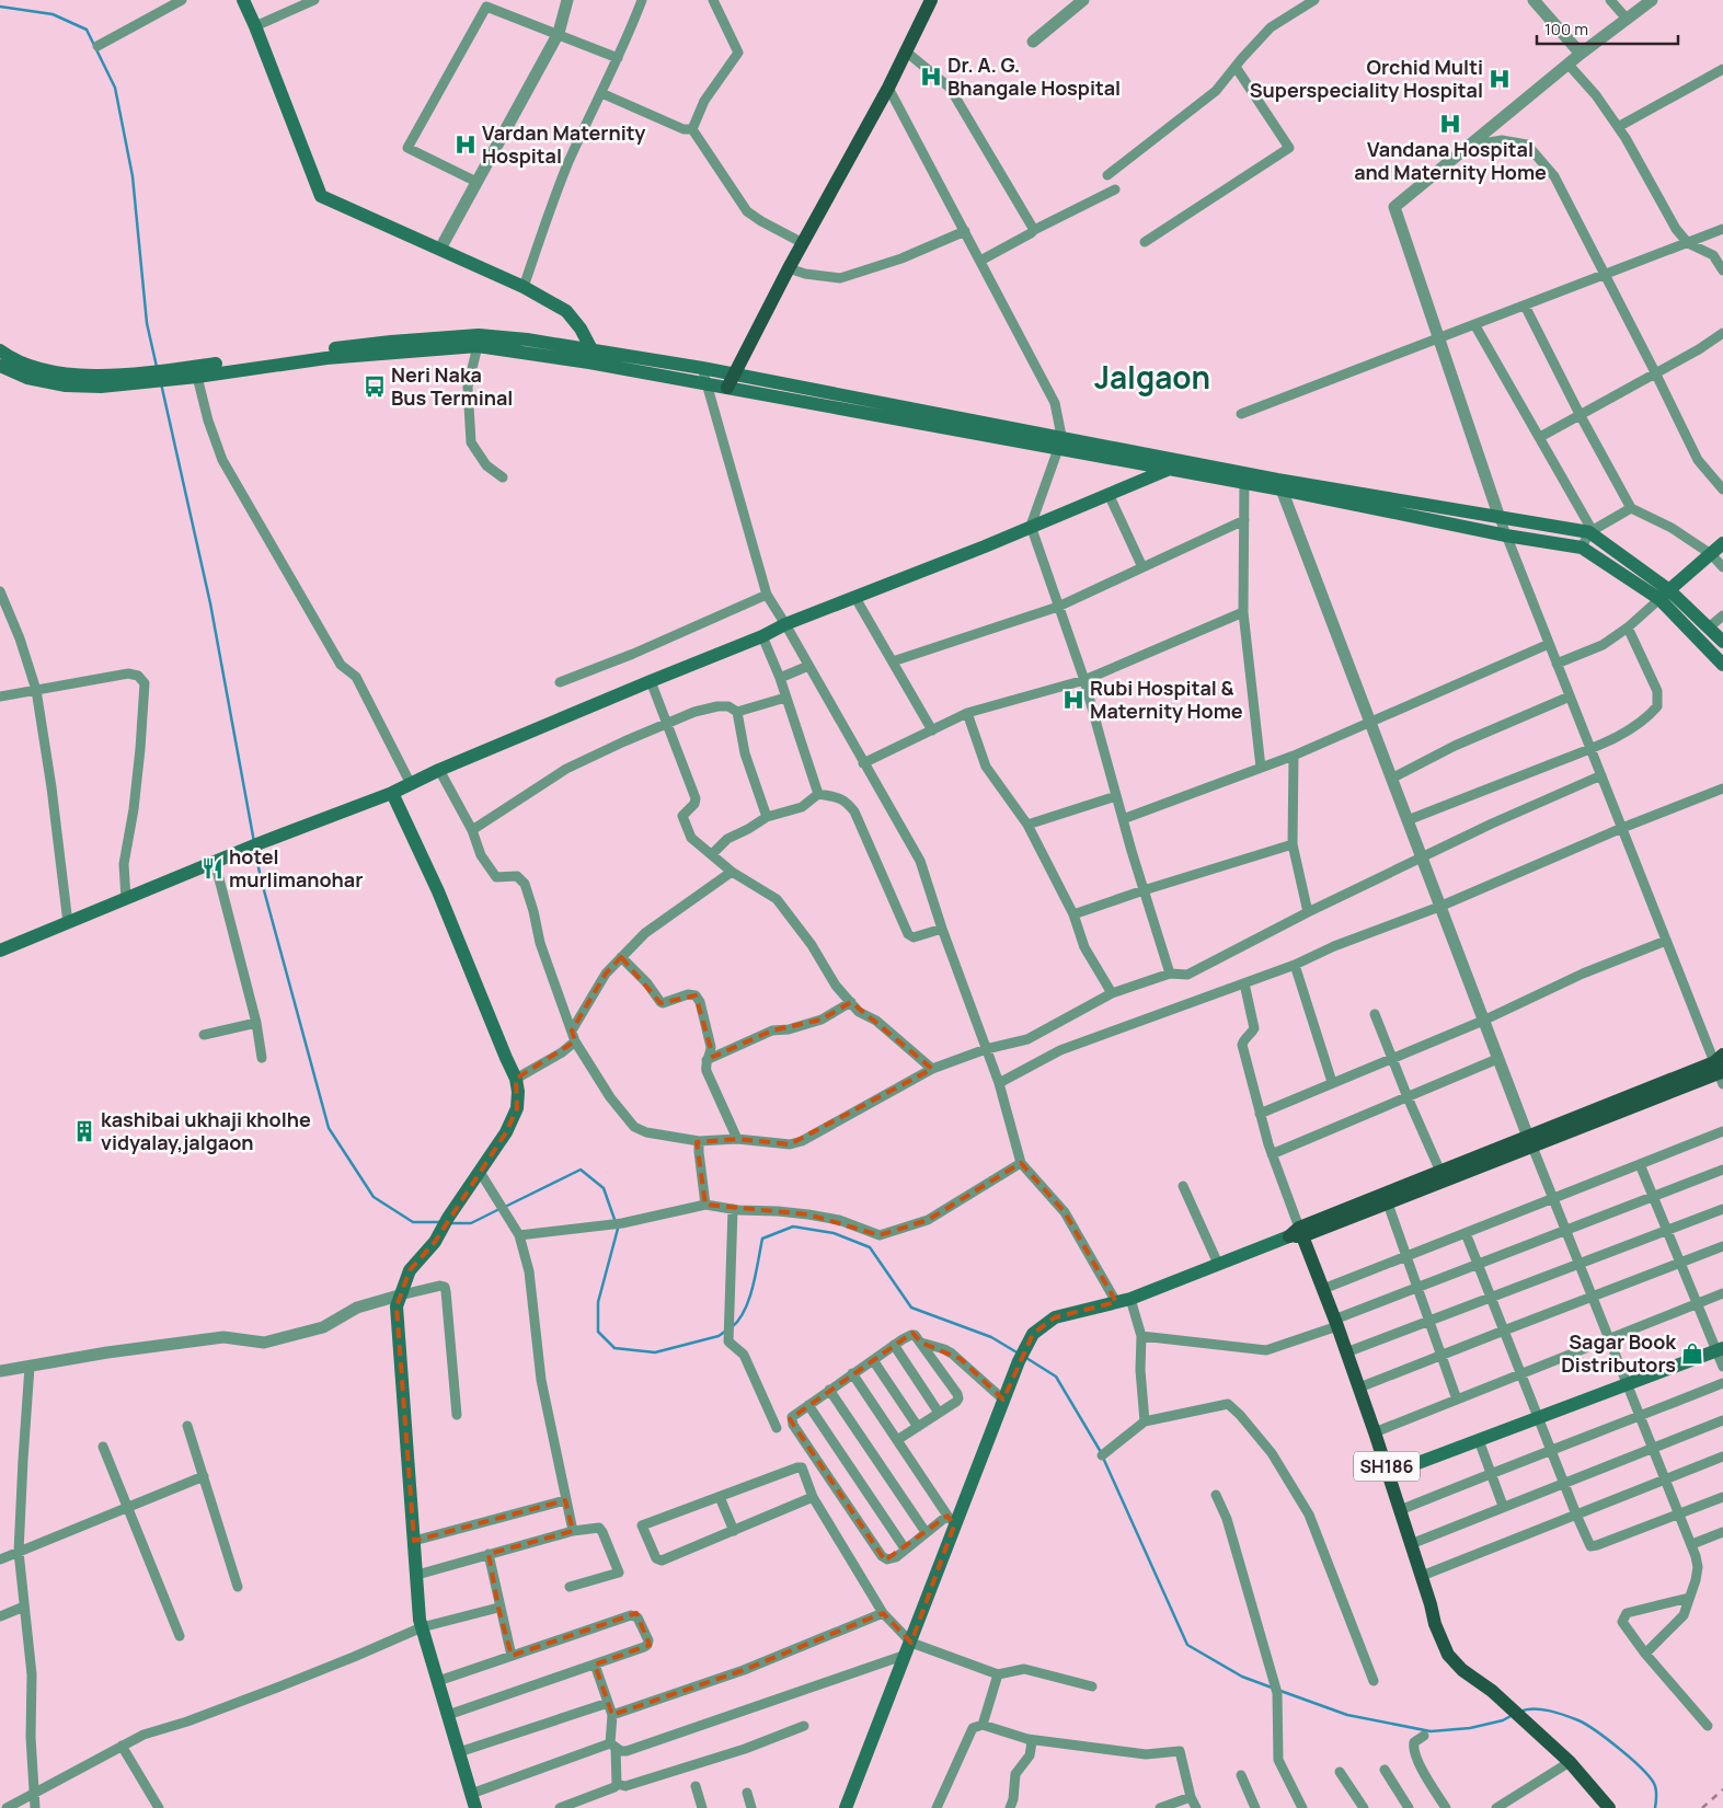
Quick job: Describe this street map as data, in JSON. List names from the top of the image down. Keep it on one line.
{"streets":{"main road":["SH186"]},"districts":["Jalgaon"],"places":{"hospital":["Dr. A. G. Bhangale Hospital","Orchid Multi Superspeciality Hospital","Vandana Hospital and Maternity Home","Vardan Maternity Hospital","Rubi Hospital & Maternity Home"],"bus stop":["Neri Naka Bus Terminal"],"restaurant":["hotel murlimanohar"],"building":["kashibai ukhaji kholhe vidyalay,jalgaon"],"shop":["Sagar Book Distributors"]},"scale_bar":"100 m"}
